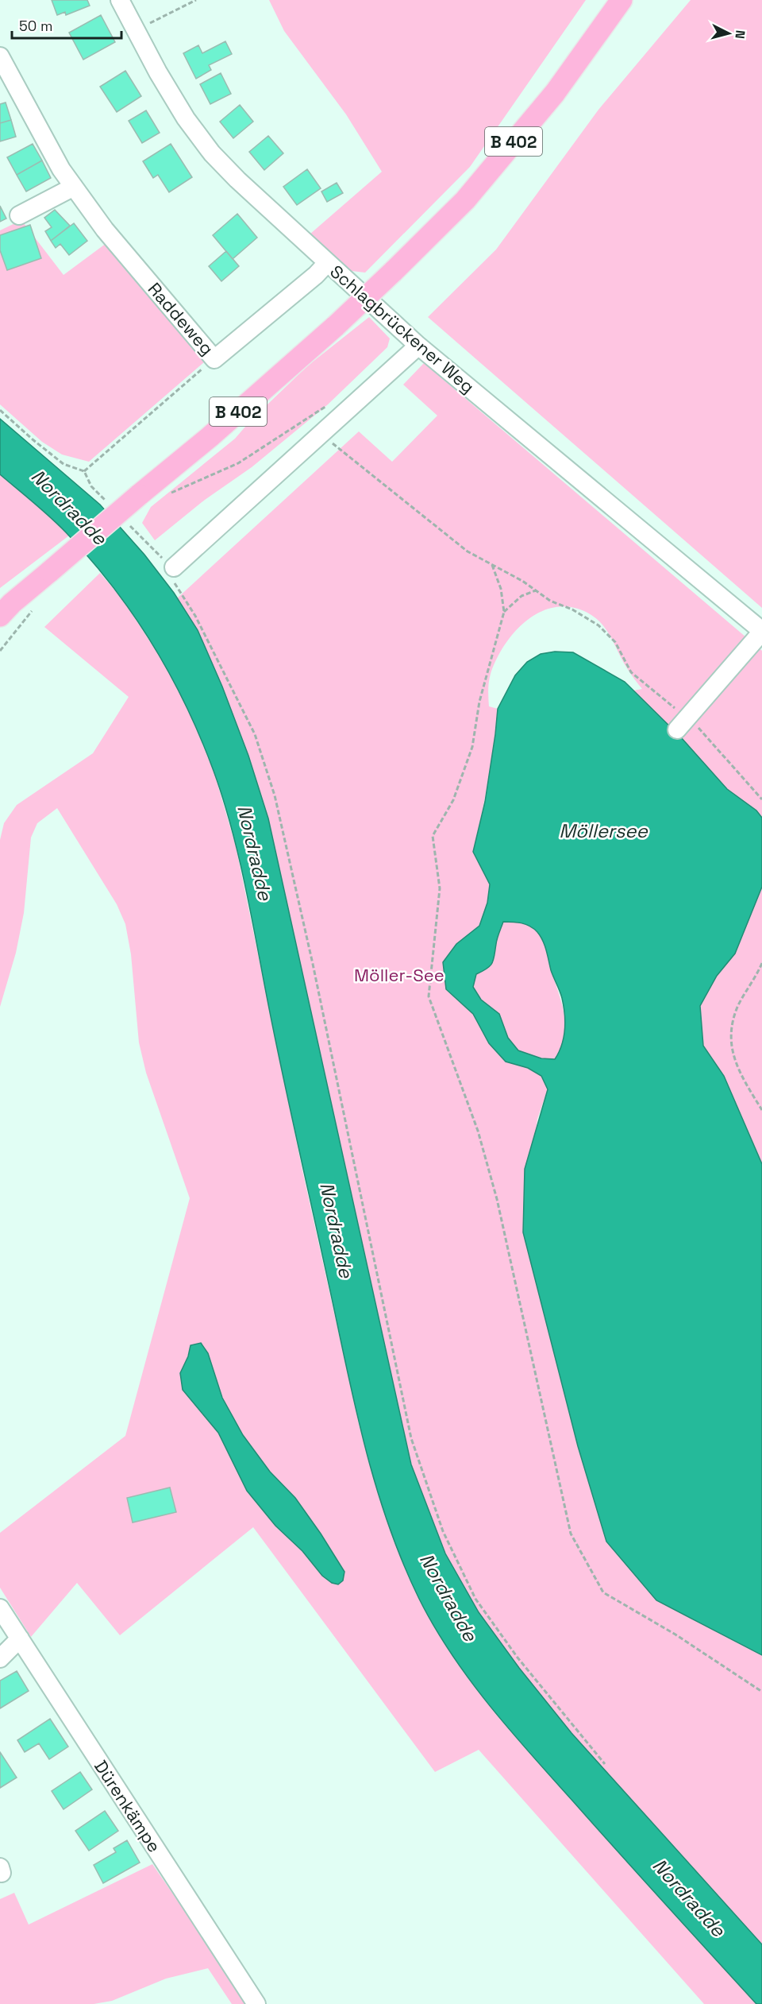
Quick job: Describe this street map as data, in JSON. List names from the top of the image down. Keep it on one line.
{"streets":{"main road":["B 402"],"street":["Raddeweg","Schlagbrückener Weg","Dürenkämpe"]},"crossings":[["Raddeweg","Schlagbrückener Weg"]],"water":["Nordradde","Möllersee"],"parks":["Möller-See"],"scale_bar":"50 m","north":"right"}
